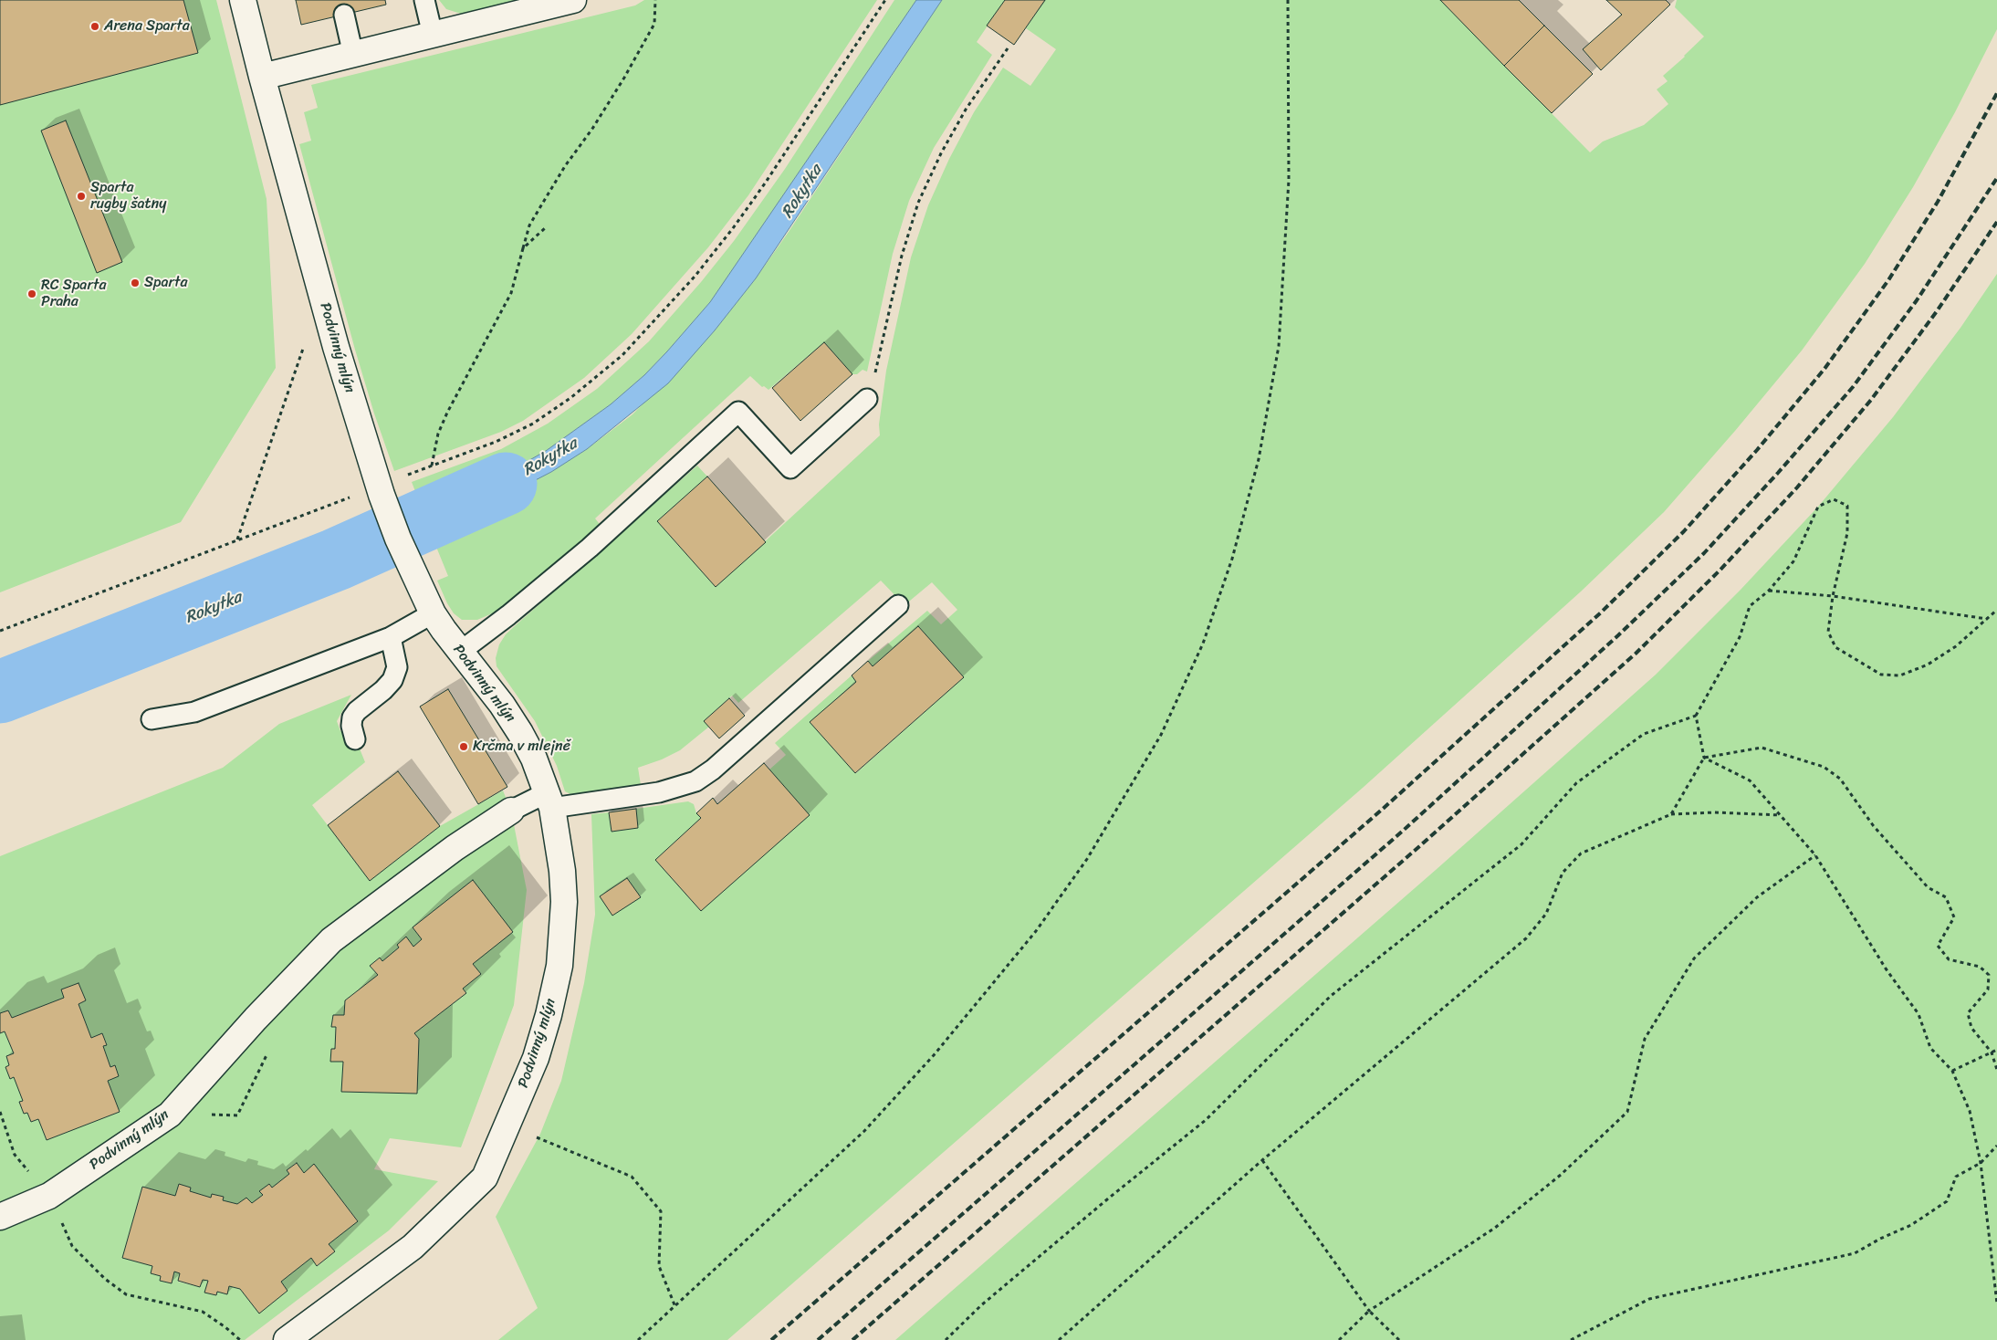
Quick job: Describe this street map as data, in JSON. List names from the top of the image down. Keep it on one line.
{"streets":{"street":["Podvinný mlýn"]},"water":["Rokytka"],"places":["Arena Sparta","Sparta rugby šatny","Sparta","RC Sparta Praha","Krčma v mlejně"]}
